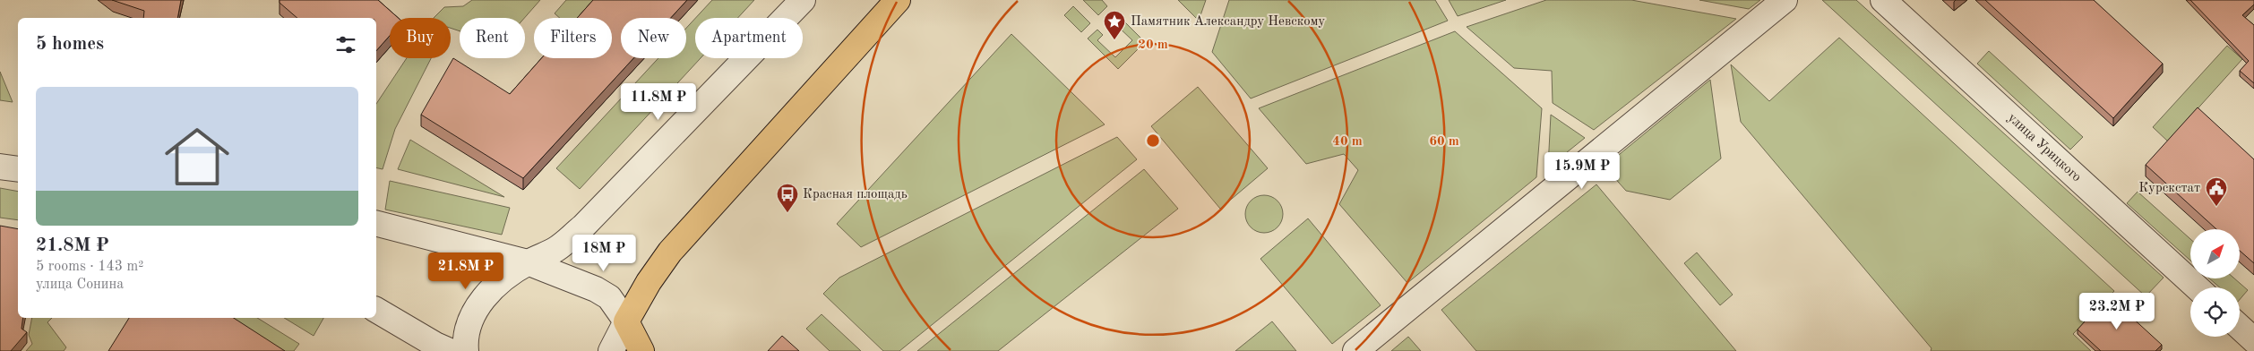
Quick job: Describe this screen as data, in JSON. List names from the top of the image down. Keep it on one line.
{"streets":{"street":["улица Урицкого"]},"places":{"place":["Памятник Александру Невскому"],"public building":["Курскстат"],"bus stop":["Красная площадь"]},"north":"top right","page":{"chip":["Buy","Rent","Filters","New","Apartment"],"heading":"5 homes","list":[{"name":"21.8M ₽","note":"5 rooms · 143 m² · улица Сонина"}],"price":["11.8M ₽","15.9M ₽","18M ₽","21.8M ₽","23.2M ₽"]},"rings":["20 m","40 m","60 m"]}
